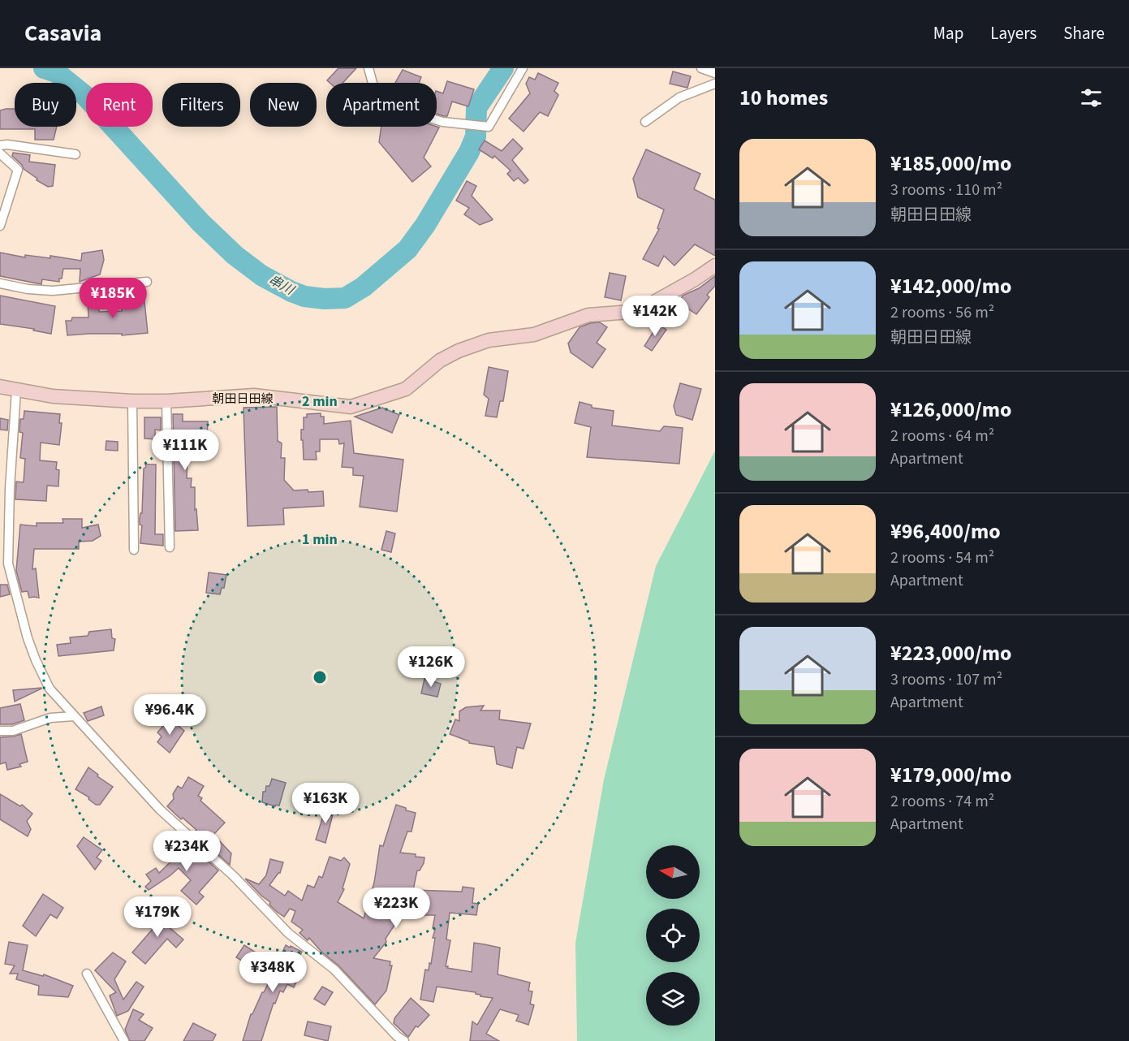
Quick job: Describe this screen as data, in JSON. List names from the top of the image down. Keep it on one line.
{"streets":{"main road":["朝田日田線"]},"water":["串川"],"north":"left","page":{"header":"Casavia","nav":["Map","Layers","Share"],"heading":"10 homes","chip":["Buy","Rent","Filters","New","Apartment"],"list":[{"name":"¥185,000/mo","note":"3 rooms · 110 m² · 朝田日田線"},{"name":"¥142,000/mo","note":"2 rooms · 56 m² · 朝田日田線"},{"name":"¥126,000/mo","note":"2 rooms · 64 m² · Apartment"},{"name":"¥96,400/mo","note":"2 rooms · 54 m² · Apartment"},{"name":"¥223,000/mo","note":"3 rooms · 107 m² · Apartment"},{"name":"¥179,000/mo","note":"2 rooms · 74 m² · Apartment"}],"price":["¥185K","¥142K","¥111K","¥126K","¥96.4K","¥163K","¥234K","¥223K","¥179K","¥348K"]},"rings":["2 min","1 min"]}
